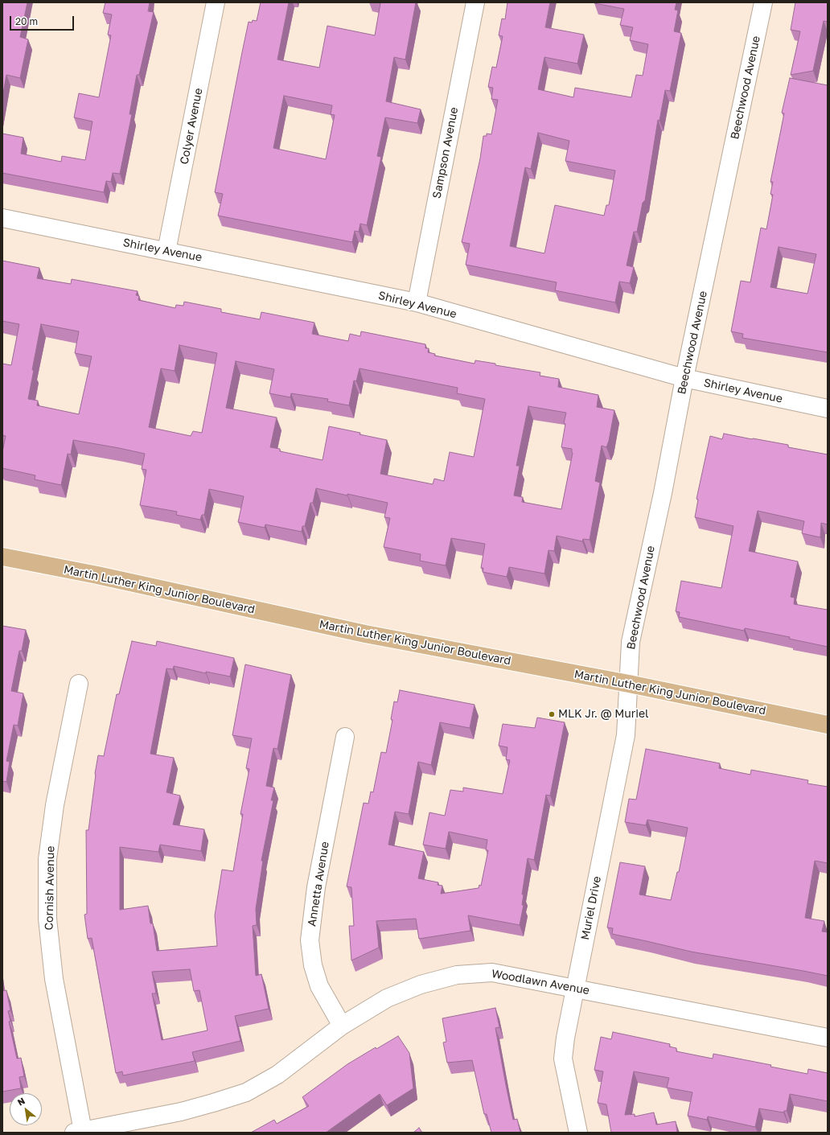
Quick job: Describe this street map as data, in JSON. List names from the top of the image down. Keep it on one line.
{"streets":{"main road":["Martin Luther King Junior Boulevard"],"street":["Beechwood Avenue","Colyer Avenue","Sampson Avenue","Shirley Avenue","Annetta Avenue","Cornish Avenue","Muriel Drive","Woodlawn Avenue"]},"crossings":[["Beechwood Avenue","Shirley Avenue"],["Beechwood Avenue","Martin Luther King Junior Boulevard"],["Beechwood Avenue","Muriel Drive"],["Colyer Avenue","Shirley Avenue"],["Sampson Avenue","Shirley Avenue"],["Martin Luther King Junior Boulevard","Muriel Drive"],["Annetta Avenue","Woodlawn Avenue"],["Cornish Avenue","Woodlawn Avenue"],["Muriel Drive","Woodlawn Avenue"]],"places":["MLK Jr. @ Muriel"],"scale_bar":"20 m","north":"top left"}
